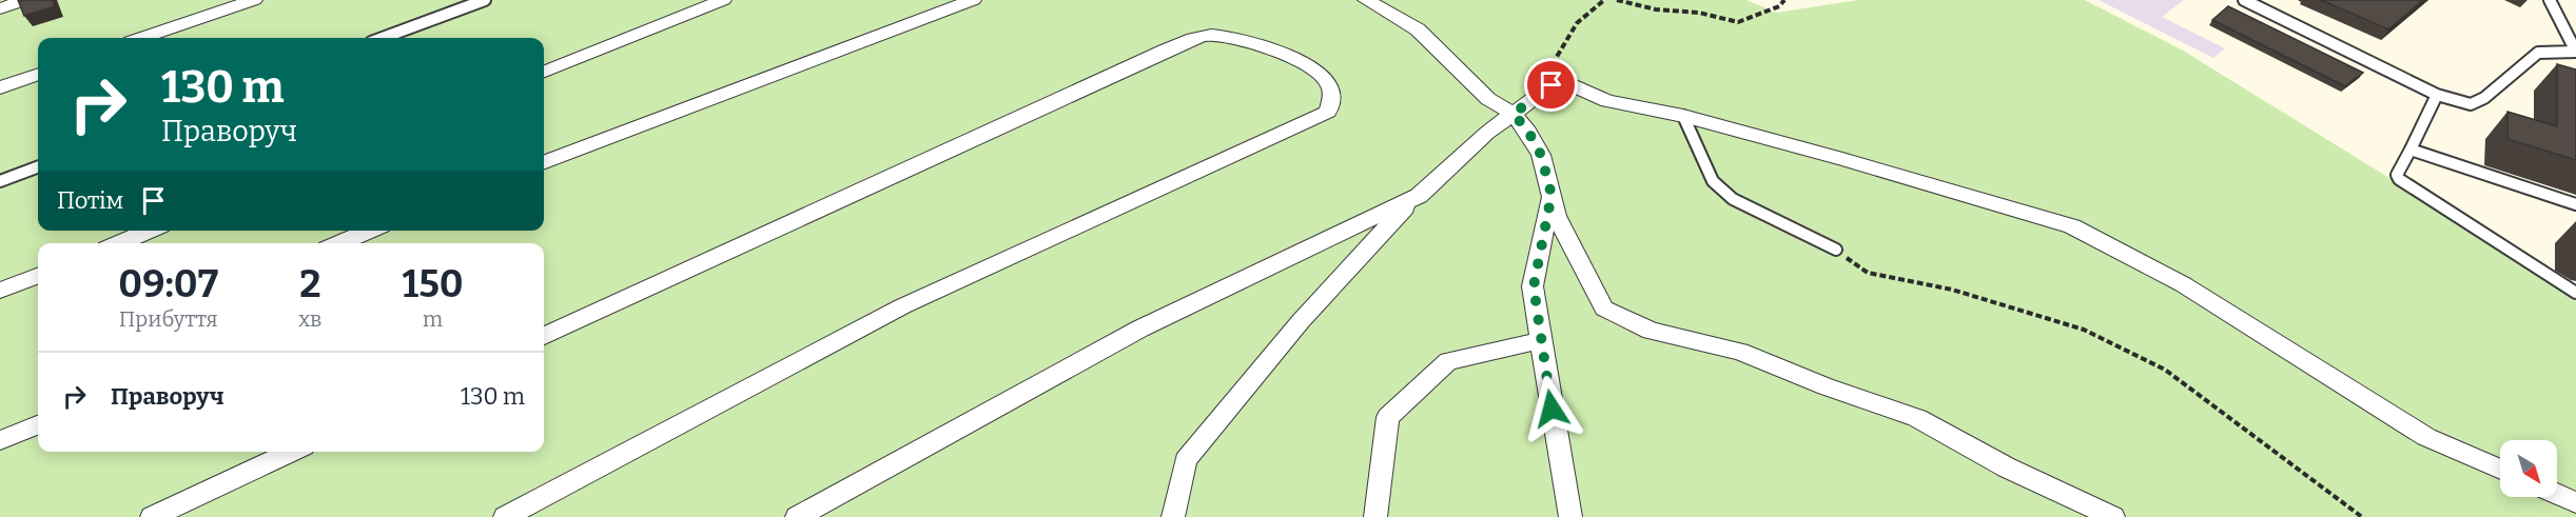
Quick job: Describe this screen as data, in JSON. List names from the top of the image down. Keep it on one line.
{"north":"bottom right","page":{"turn":["130 m","Праворуч"],"then":"Потім","eta":["09:07","Прибуття","2","хв","150","m"],"list":[{"name":"Праворуч","value":"130 m"}]}}
